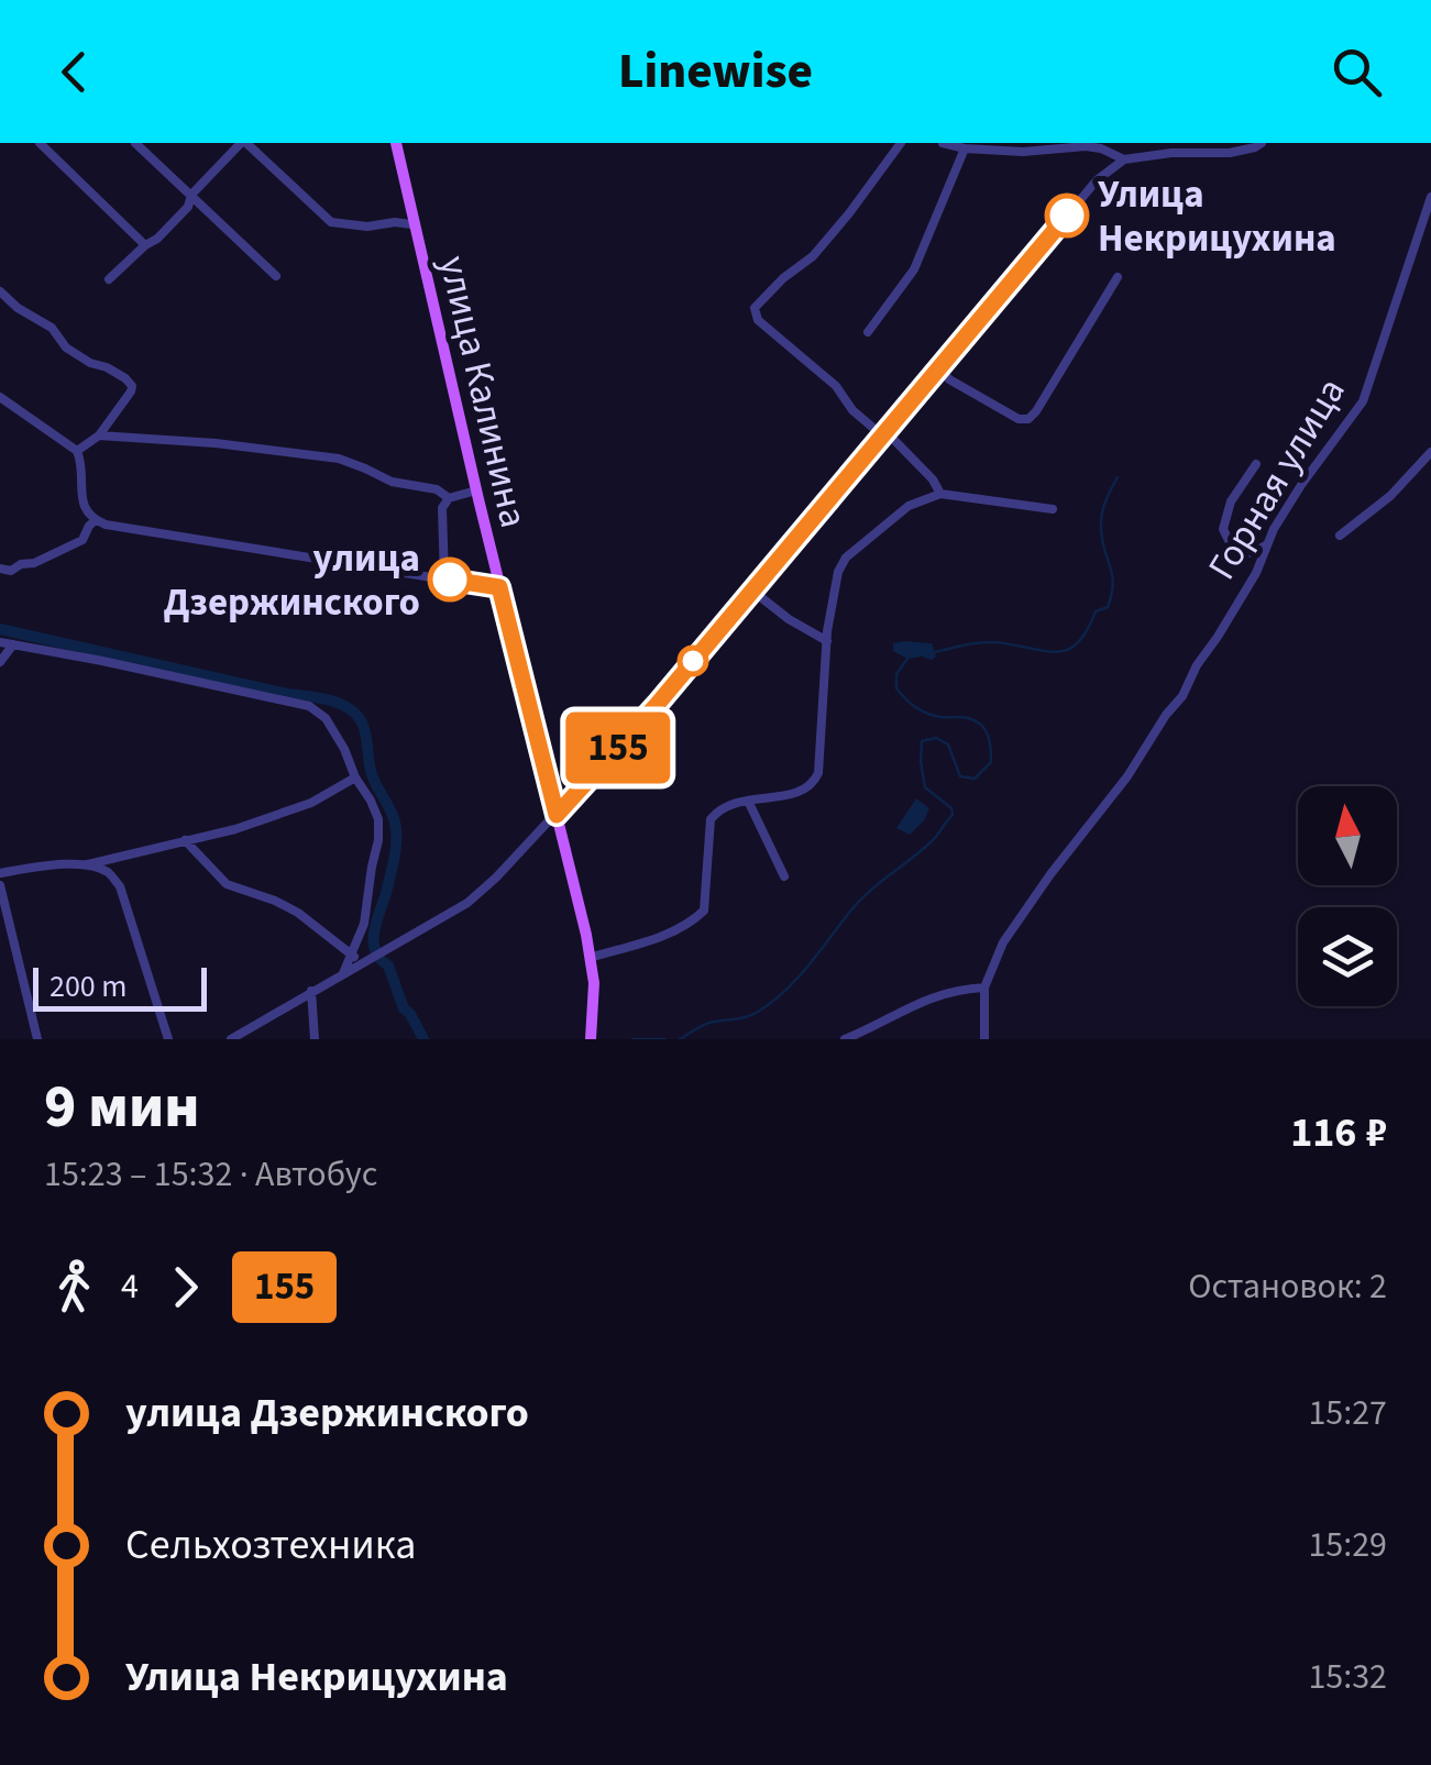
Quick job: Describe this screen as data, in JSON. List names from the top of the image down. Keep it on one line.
{"streets":{"main road":["улица Калинина"],"street":["Горная улица"]},"places":["Улица Некрицухина","улица Дзержинского"],"lines":["bus line 155"],"scale_bar":"200 m","north":"top","page":{"header":"Linewise","on_map":"155","scale":"200 m","heading":["9 мин","15:23 – 15:32 · Автобус","116 ₽"],"legs":["4","155","Остановок: 2"],"list":[{"name":"улица Дзержинского","value":"15:27"},{"name":"Сельхозтехника","value":"15:29"},{"name":"Улица Некрицухина","value":"15:32"}]}}
